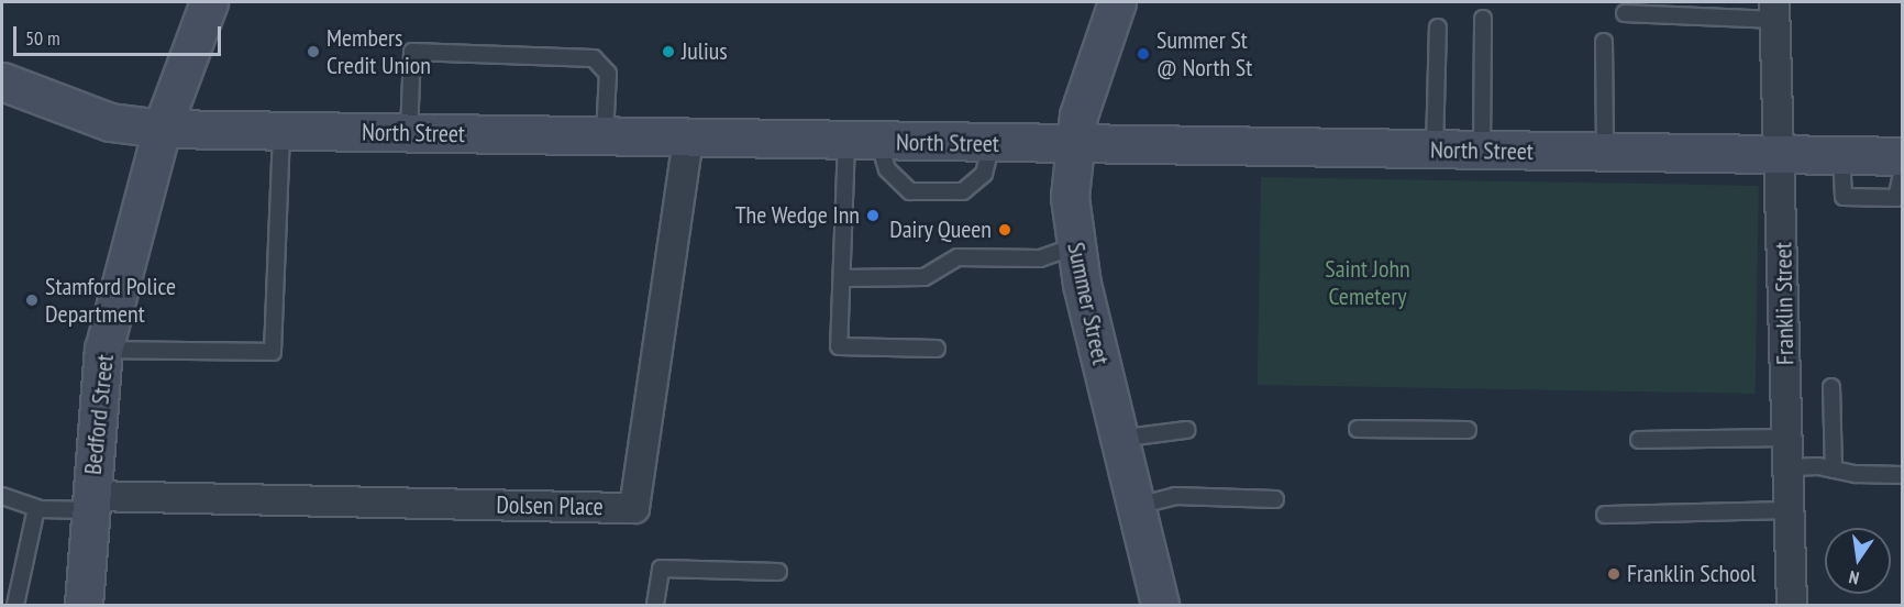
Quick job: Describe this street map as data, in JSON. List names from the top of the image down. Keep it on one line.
{"streets":{"street":["North Street","Summer Street","Franklin Street","Bedford Street","Dolsen Place"]},"crossings":[["North Street","Summer Street"],["North Street","Franklin Street"],["North Street","Bedford Street"],["North Street","Dolsen Place"],["Bedford Street","Dolsen Place"]],"parks":["Saint John Cemetery"],"places":["Members Credit Union","Julius","Summer St @ North St","The Wedge Inn","Dairy Queen","Stamford Police Department","Franklin School"],"scale_bar":"50 m","north":"bottom"}
